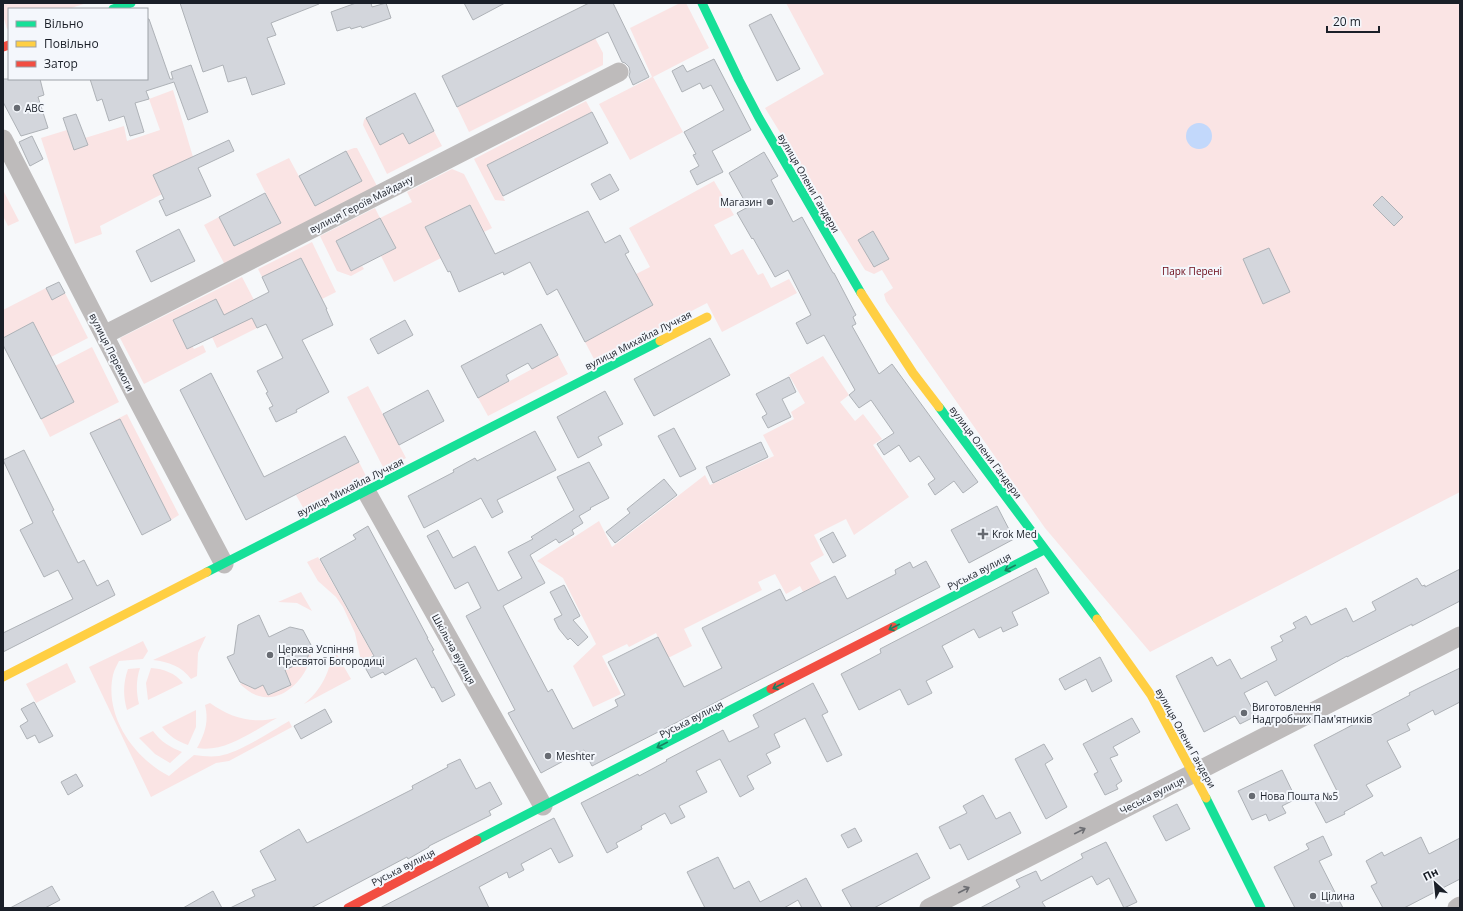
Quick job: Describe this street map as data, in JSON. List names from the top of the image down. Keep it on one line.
{"streets":{"main road":["вулиця Олени Гандери","вулиця Михайла Лучкая","Руська вулиця"],"street":["вулиця Героїв Майдану","вулиця Перемоги","Шкільна вулиця","Чеська вулиця"]},"crossings":[["вулиця Олени Гандери","Руська вулиця"],["вулиця Олени Гандери","Чеська вулиця"],["вулиця Героїв Майдану","вулиця Перемоги"],["вулиця Михайла Лучкая","вулиця Перемоги"],["вулиця Михайла Лучкая","Шкільна вулиця"],["Руська вулиця","Шкільна вулиця"]],"one_way":["Руська вулиця","Чеська вулиця"],"parks":["Парк Перені"],"places":{"other":["ABC","Магазин","Церква Успіння Пресвятої Богородиці","Виготовлення Надгробних Пам'ятників","Meshter","Нова Пошта №5","Цілина"],"health":["Krok Med"]},"legend":["Вільно","Повільно","Затор"],"scale_bar":"20 m","north":"top left"}
